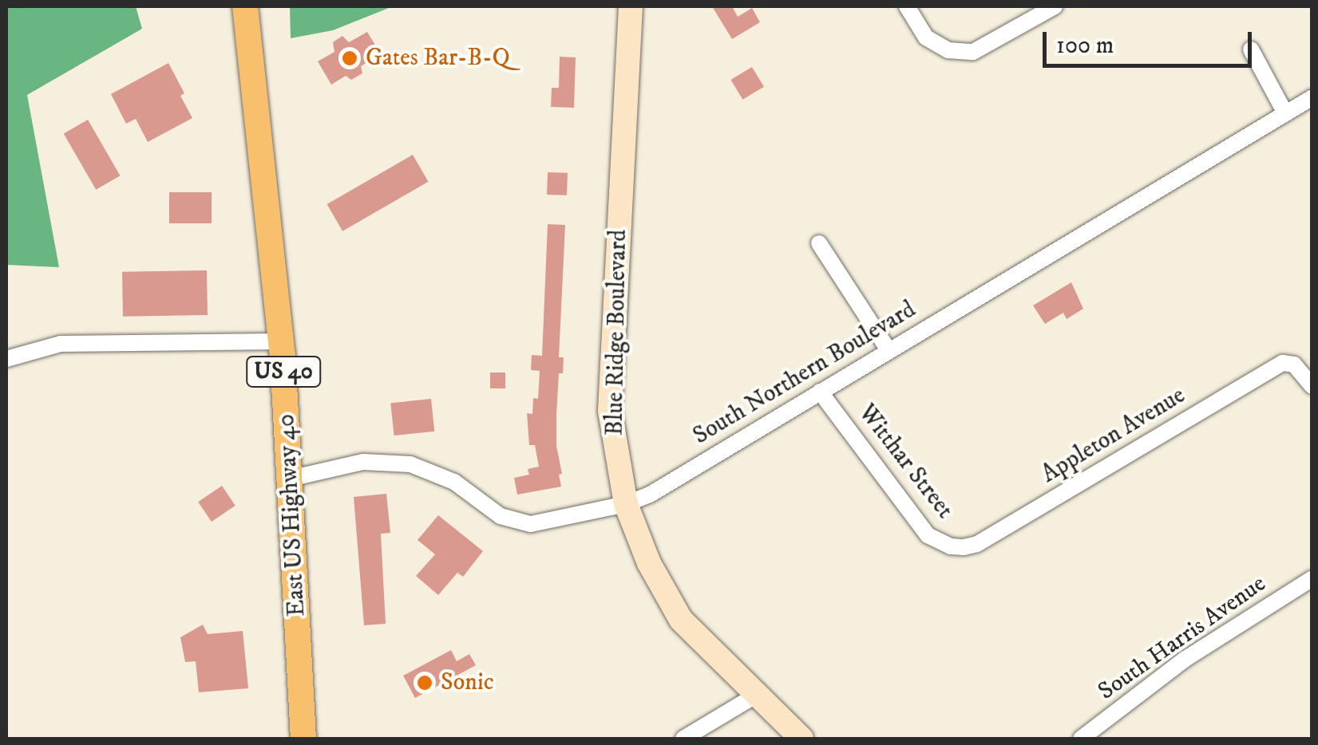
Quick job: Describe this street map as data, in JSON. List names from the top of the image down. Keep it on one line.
{"streets":{"main road":["US 40","East US Highway 40"],"street":["Blue Ridge Boulevard","South Northern Boulevard","Appleton Avenue","Witthar Street","South Harris Avenue"]},"crossings":[["Blue Ridge Boulevard","South Northern Boulevard"],["South Northern Boulevard","Witthar Street"],["South Northern Boulevard","East US Highway 40"],["Appleton Avenue","Witthar Street"]],"places":["Gates Bar-B-Q","Sonic"],"scale_bar":"100 m"}
